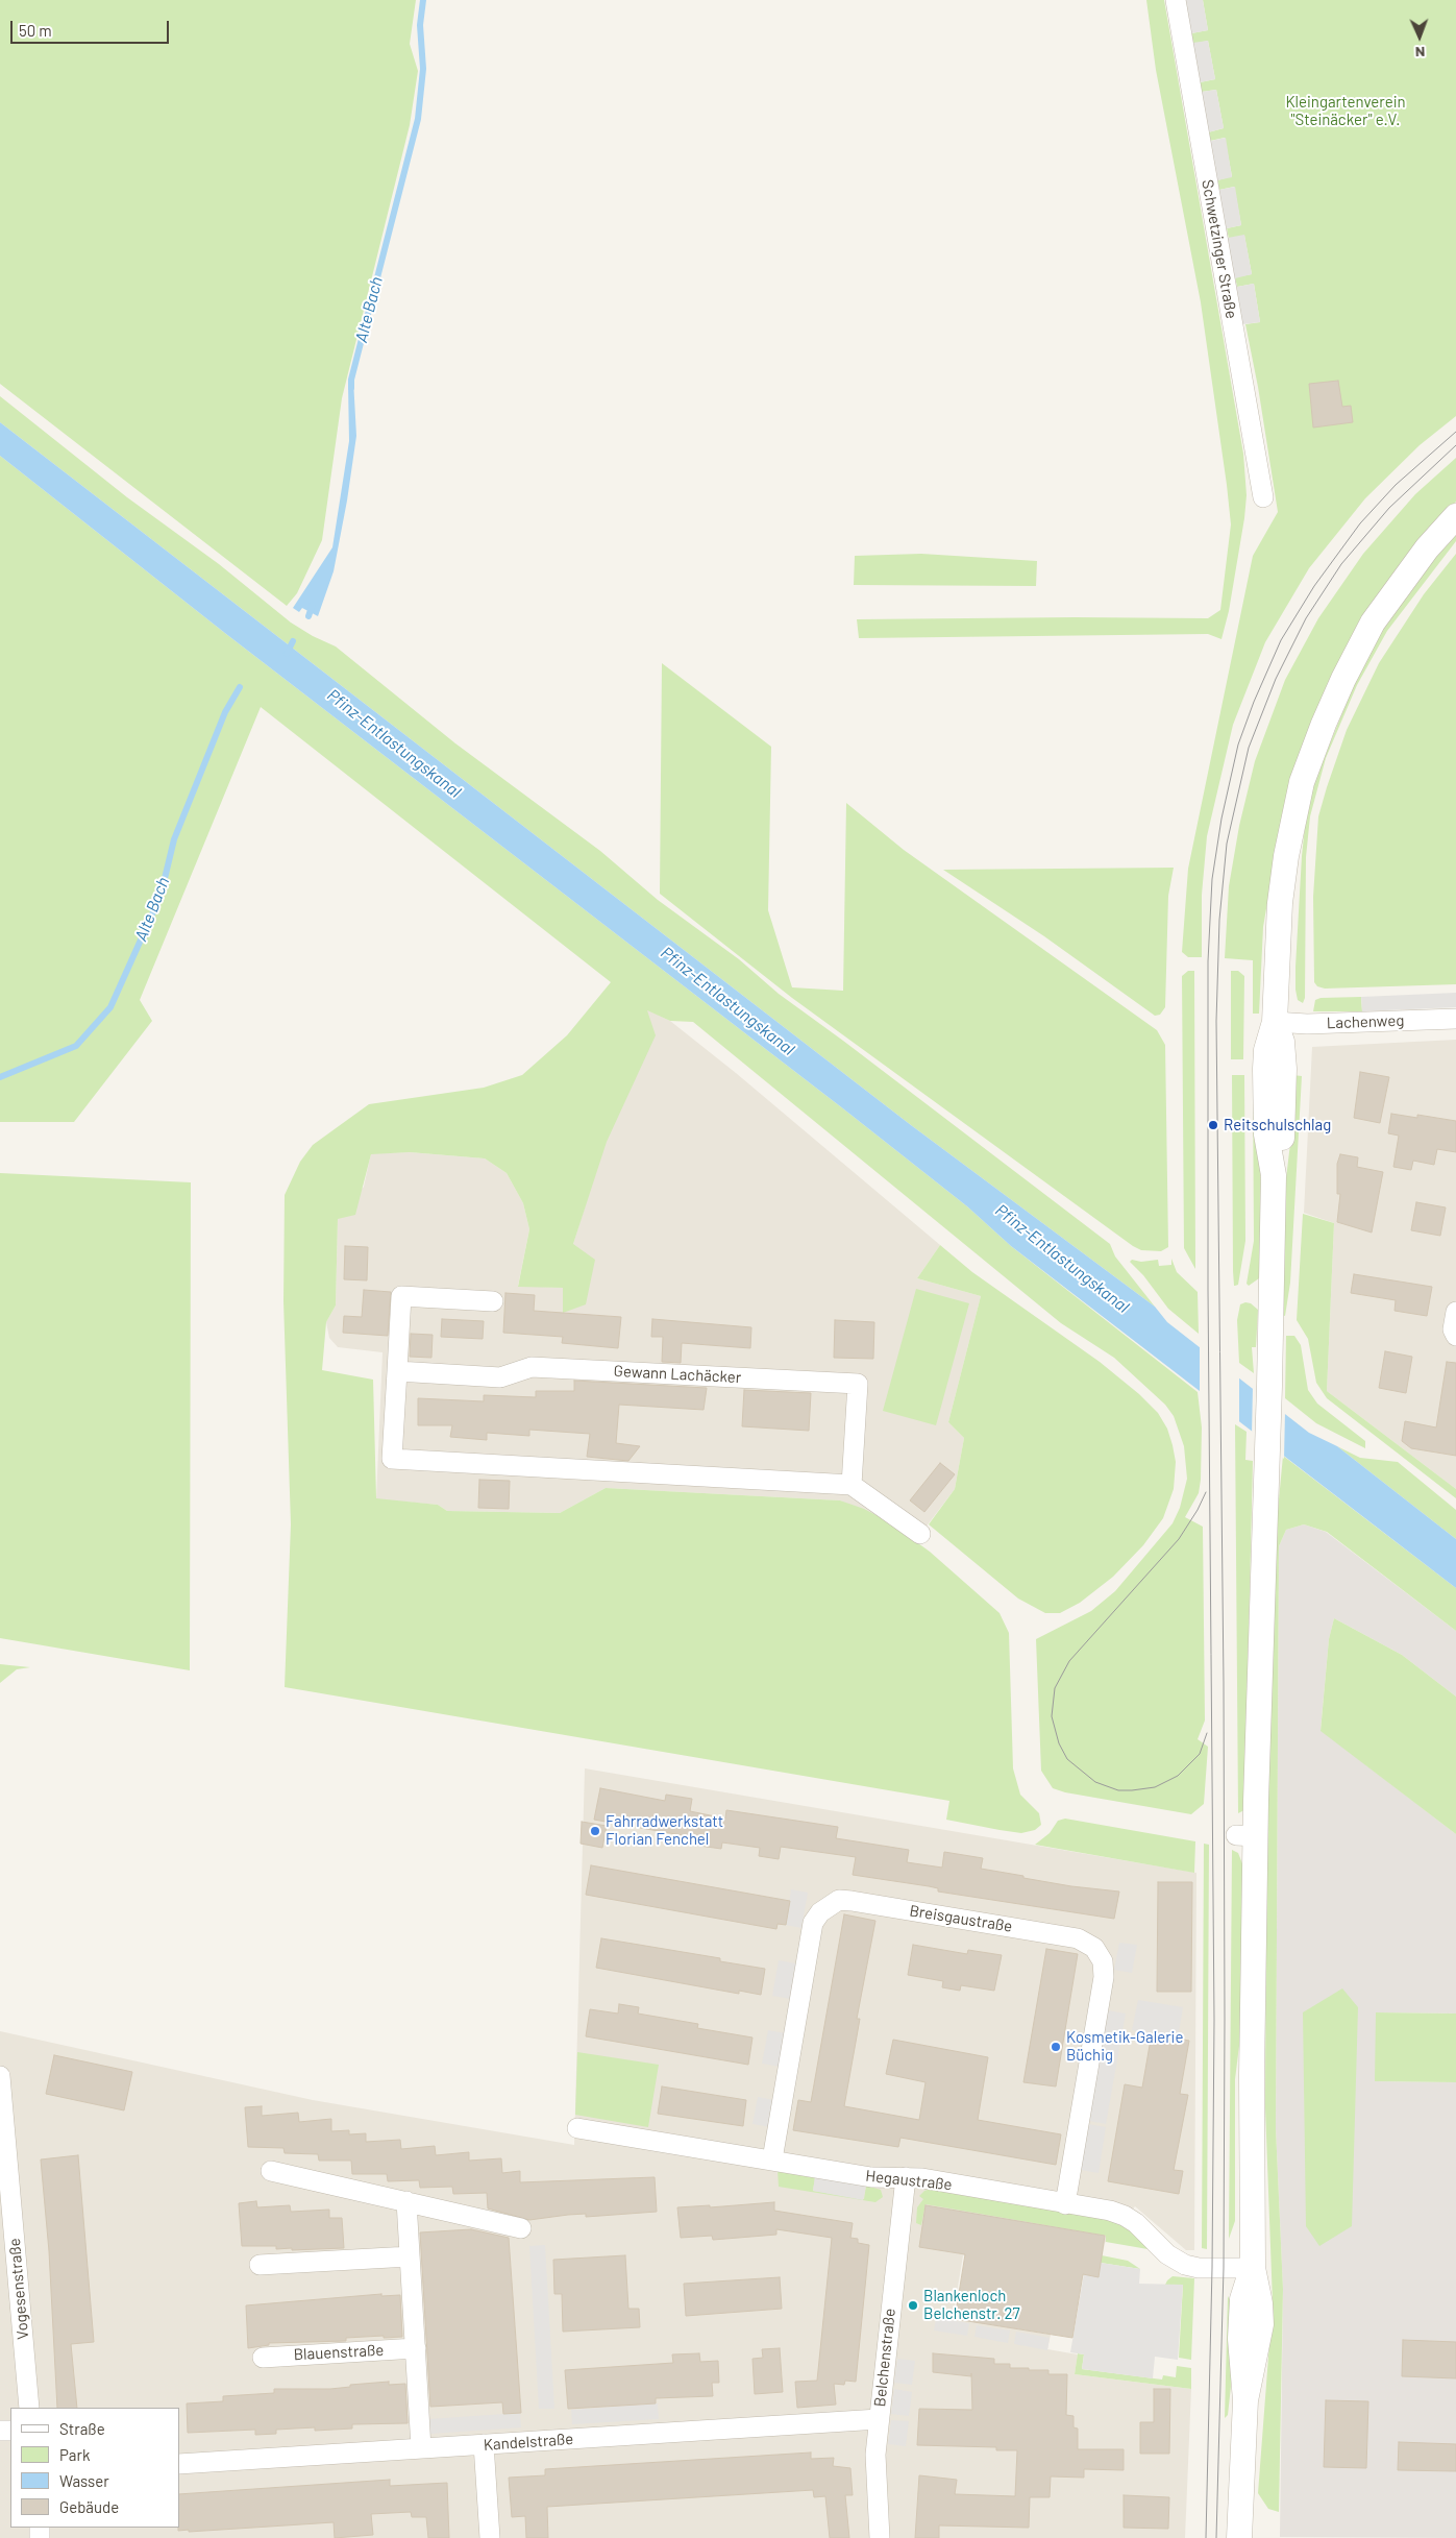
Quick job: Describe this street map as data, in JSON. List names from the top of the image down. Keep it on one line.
{"streets":{"street":["Schwetzinger Straße","Lachenweg","Gewann Lachäcker","Breisgaustraße","Hegaustraße","Vogesenstraße","Blauenstraße","Belchenstraße","Kandelstraße"]},"crossings":[["Breisgaustraße","Hegaustraße"],["Hegaustraße","Belchenstraße"],["Belchenstraße","Kandelstraße"]],"water":["Alte Bach","Pfinz-Entlastungskanal"],"parks":["Kleingartenverein \"Steinäcker\" e.V."],"places":["Reitschulschlag","Fahrradwerkstatt Florian Fenchel","Kosmetik-Galerie Büchig","Blankenloch Belchenstr. 27"],"legend":["Straße","Park","Wasser","Gebäude"],"scale_bar":"50 m","north":"bottom"}
